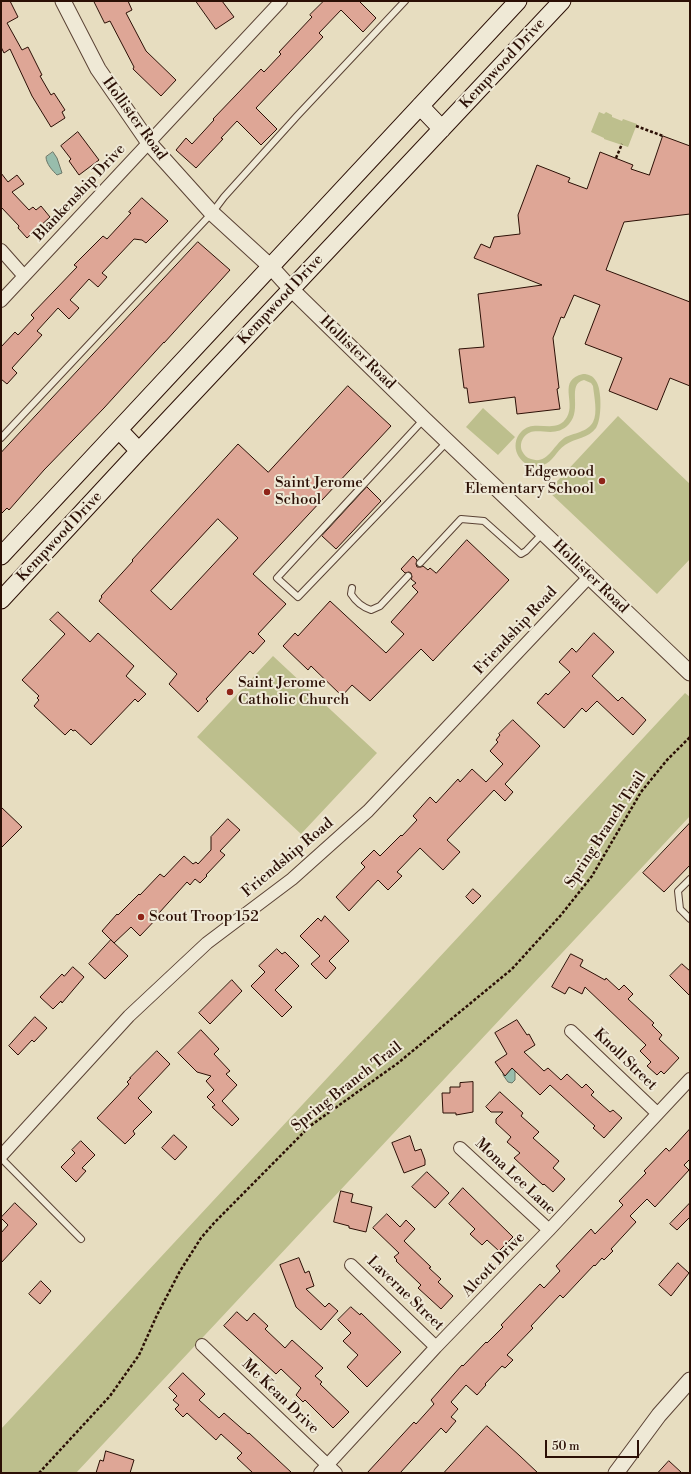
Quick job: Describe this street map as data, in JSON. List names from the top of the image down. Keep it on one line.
{"streets":{"main road":["Kempwood Drive"],"street":["Hollister Road","Blankenship Drive","Friendship Road","Knoll Street","Mona Lee Lane","Alcott Drive","Laverne Street","Mc Kean Drive"],"path":["Spring Branch Trail"]},"crossings":[["Kempwood Drive","Hollister Road"],["Hollister Road","Blankenship Drive"],["Hollister Road","Friendship Road"],["Knoll Street","Alcott Drive"],["Mona Lee Lane","Alcott Drive"],["Alcott Drive","Laverne Street"],["Alcott Drive","Mc Kean Drive"]],"places":["Edgewood Elementary School","Saint Jerome School","Saint Jerome Catholic Church","Scout Troop 152"],"scale_bar":"50 m"}
